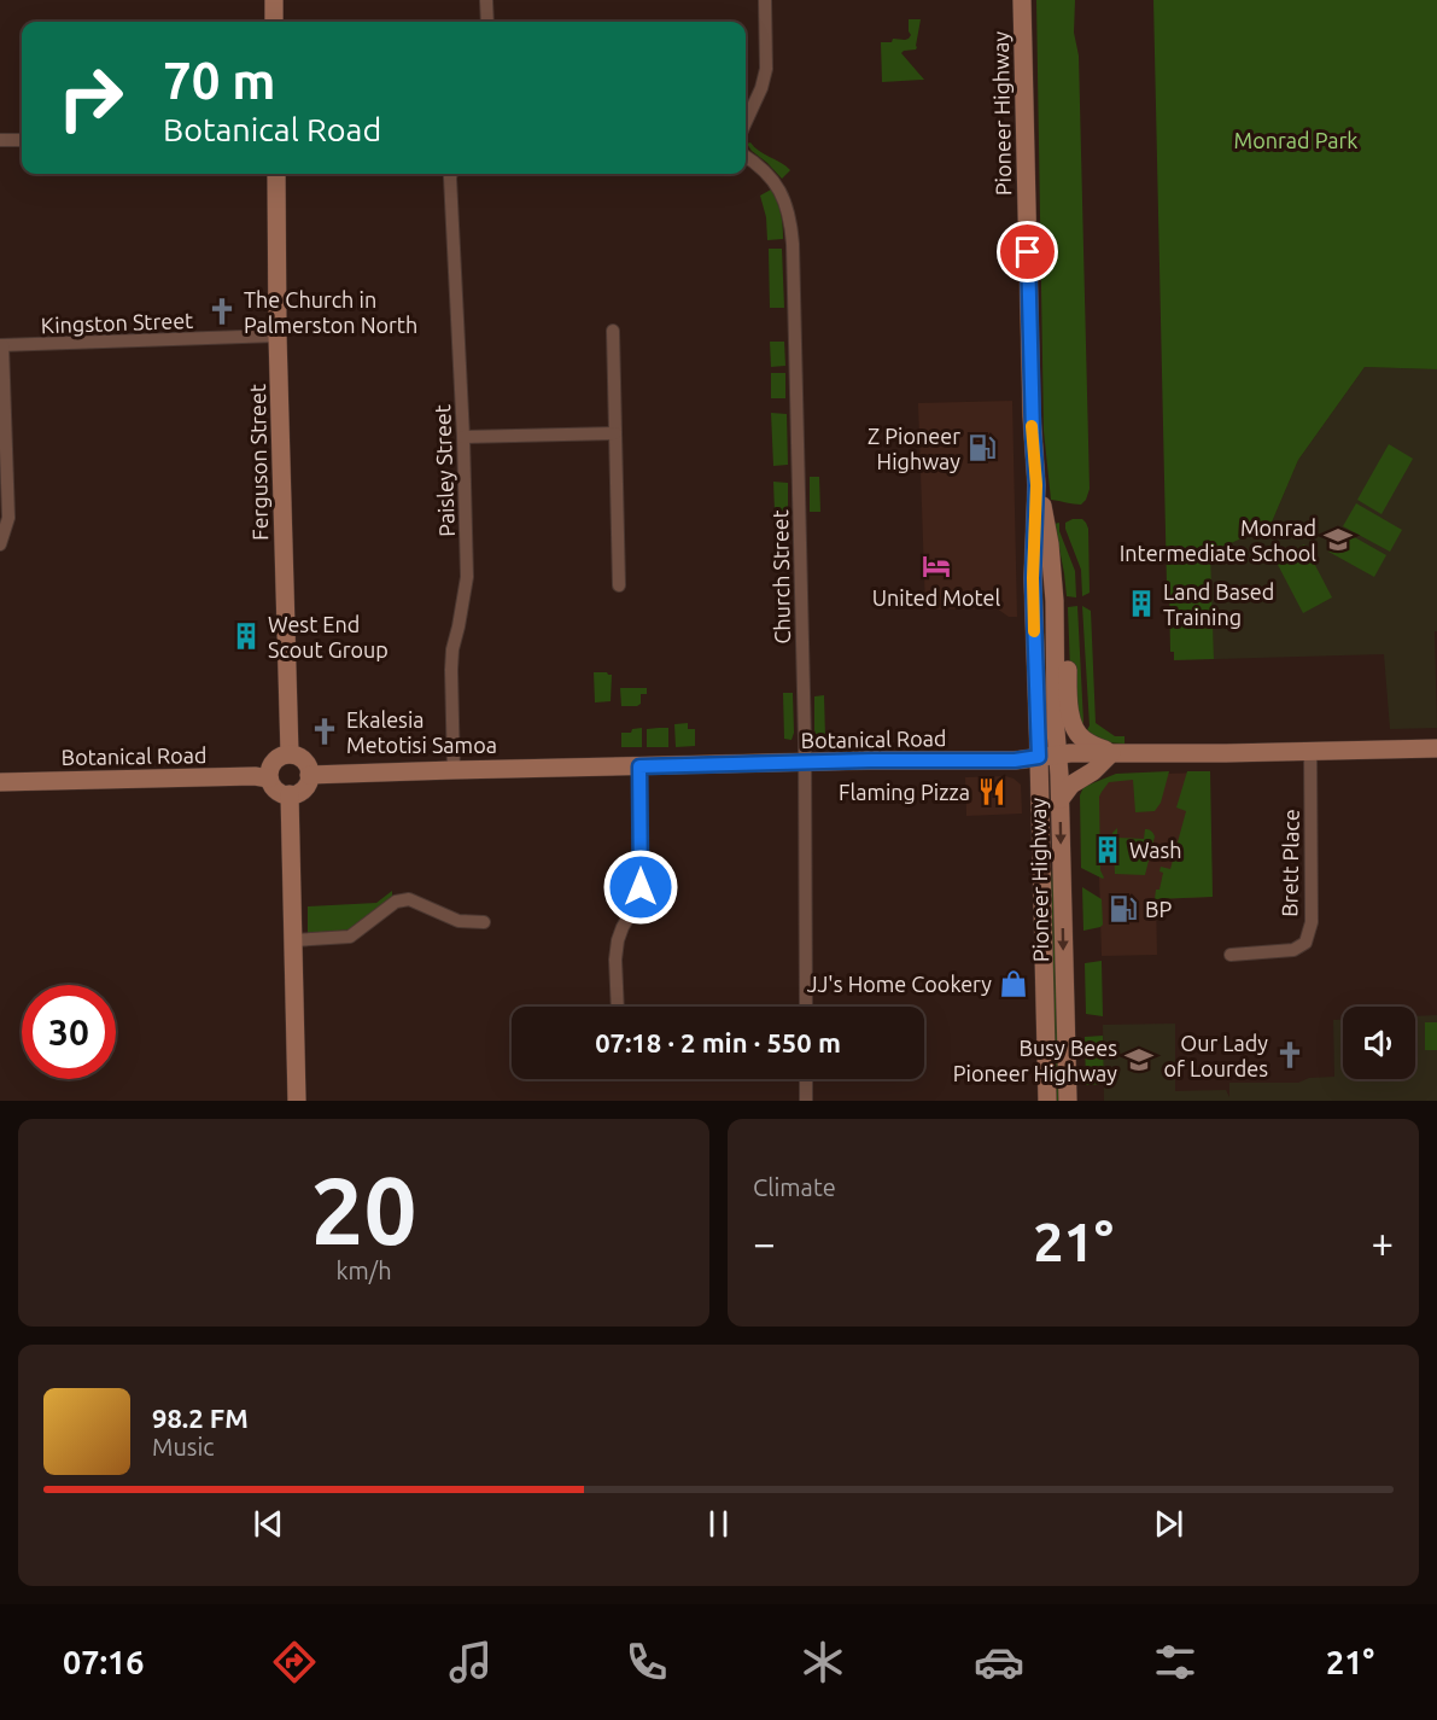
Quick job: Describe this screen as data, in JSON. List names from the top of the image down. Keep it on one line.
{"streets":{"main road":["Pioneer Highway","Ferguson Street","Botanical Road"],"street":["Kingston Street","Paisley Street","Church Street","Brett Place"]},"crossings":[["Pioneer Highway","Botanical Road"],["Kingston Street","Ferguson Street"],["Ferguson Street","Botanical Road"],["Paisley Street","Botanical Road"],["Church Street","Botanical Road"],["Botanical Road","Brett Place"]],"parks":["Monrad Park"],"places":{"church":["The Church in Palmerston North","Ekalesia Metotisi Samoa","Our Lady of Lourdes"],"fuel station":["Z Pioneer Highway","BP"],"school or university":["Monrad Intermediate School","Busy Bees Pioneer Highway"],"hotel":["United Motel"],"building":["Land Based Training","West End Scout Group","Wash"],"restaurant":["Flaming Pizza"],"shop":["JJ's Home Cookery"]},"page":{"turn":["70 m","Botanical Road"],"limit":"30","trip":"07:18 · 2 min · 550 m","tile":[["20","km/h"],"Climate"],"heat":["−","21°","+"],"song":["98.2 FM","Music"],"tabs":["07:16","21°"]}}
